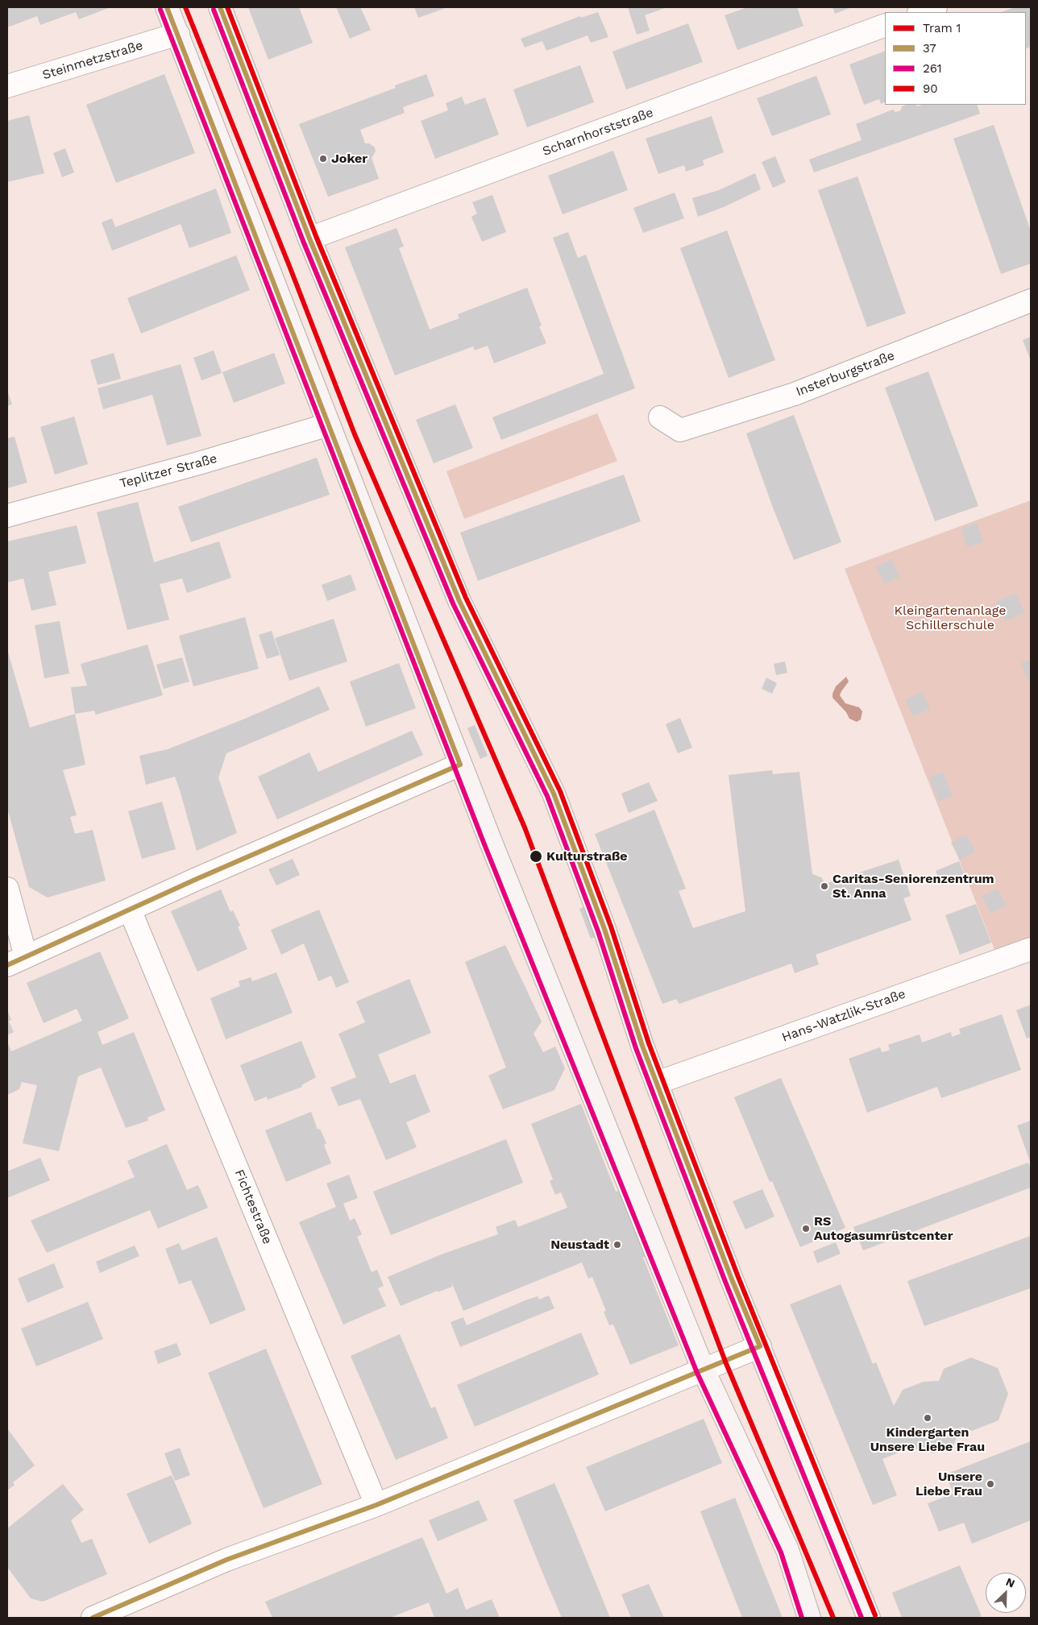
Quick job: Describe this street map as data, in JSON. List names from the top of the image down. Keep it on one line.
{"streets":{"street":["Steinmetzstraße","Scharnhorststraße","Insterburgstraße","Teplitzer Straße","Hans-Watzlik-Straße","Fichtestraße"]},"parks":["Kleingartenanlage Schillerschule"],"places":["Joker","Kulturstraße","Caritas-Seniorenzentrum St. Anna","RS Autogasumrüstcenter","Neustadt","Kindergarten Unsere Liebe Frau","Unsere Liebe Frau"],"lines":["tram line 1","transit line 37","transit line 90","transit line 261"],"legend":["Tram 1","37","261","90"],"north":"top right"}
